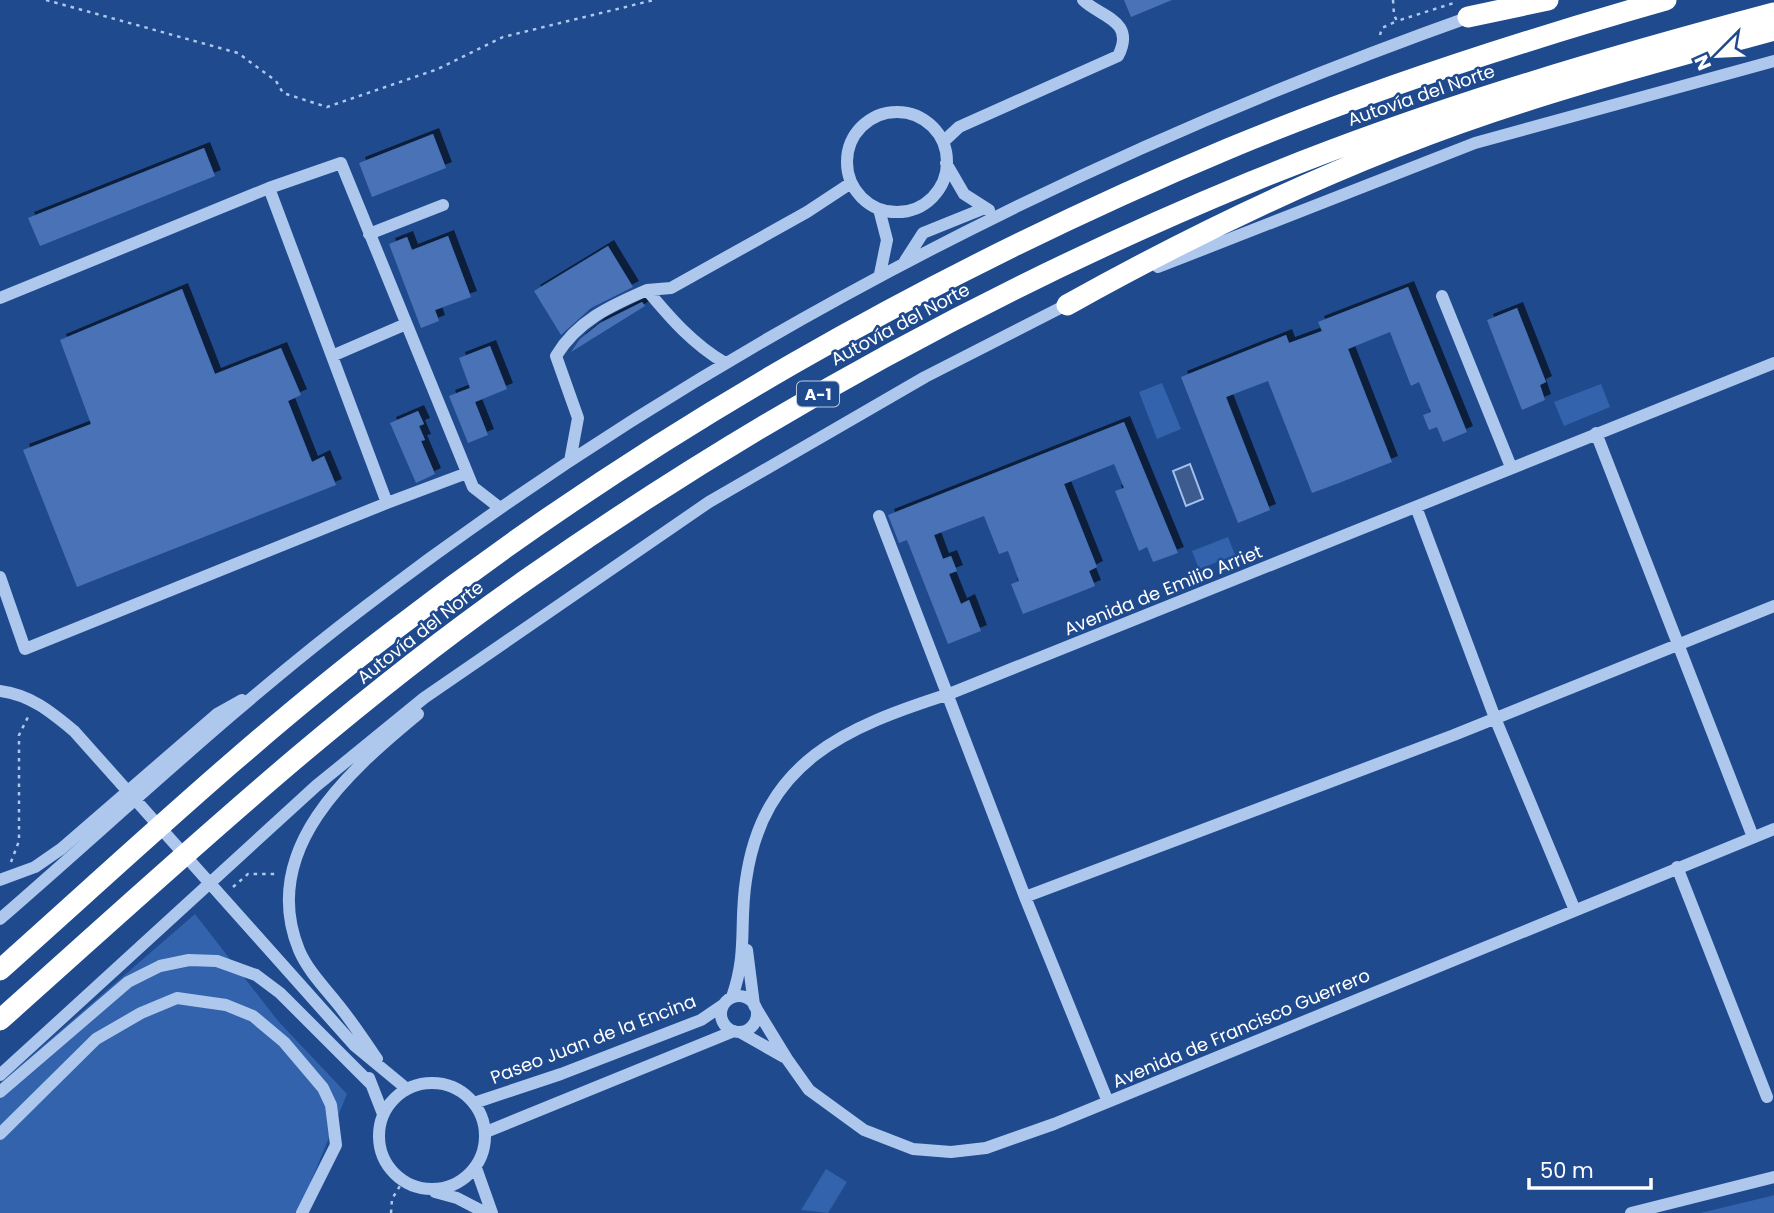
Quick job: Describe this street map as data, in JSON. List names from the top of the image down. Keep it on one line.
{"streets":{"highway":["Autovía del Norte","A-1"],"street":["Avenida de Emilio Arriet","Avenida de Francisco Guerrero","Paseo Juan de la Encina"]},"crossings":[["Avenida de Emilio Arriet","Avenida de Francisco Guerrero"],["Avenida de Emilio Arriet","Paseo Juan de la Encina"],["Avenida de Francisco Guerrero","Paseo Juan de la Encina"]],"scale_bar":"50 m","north":"bottom left"}
